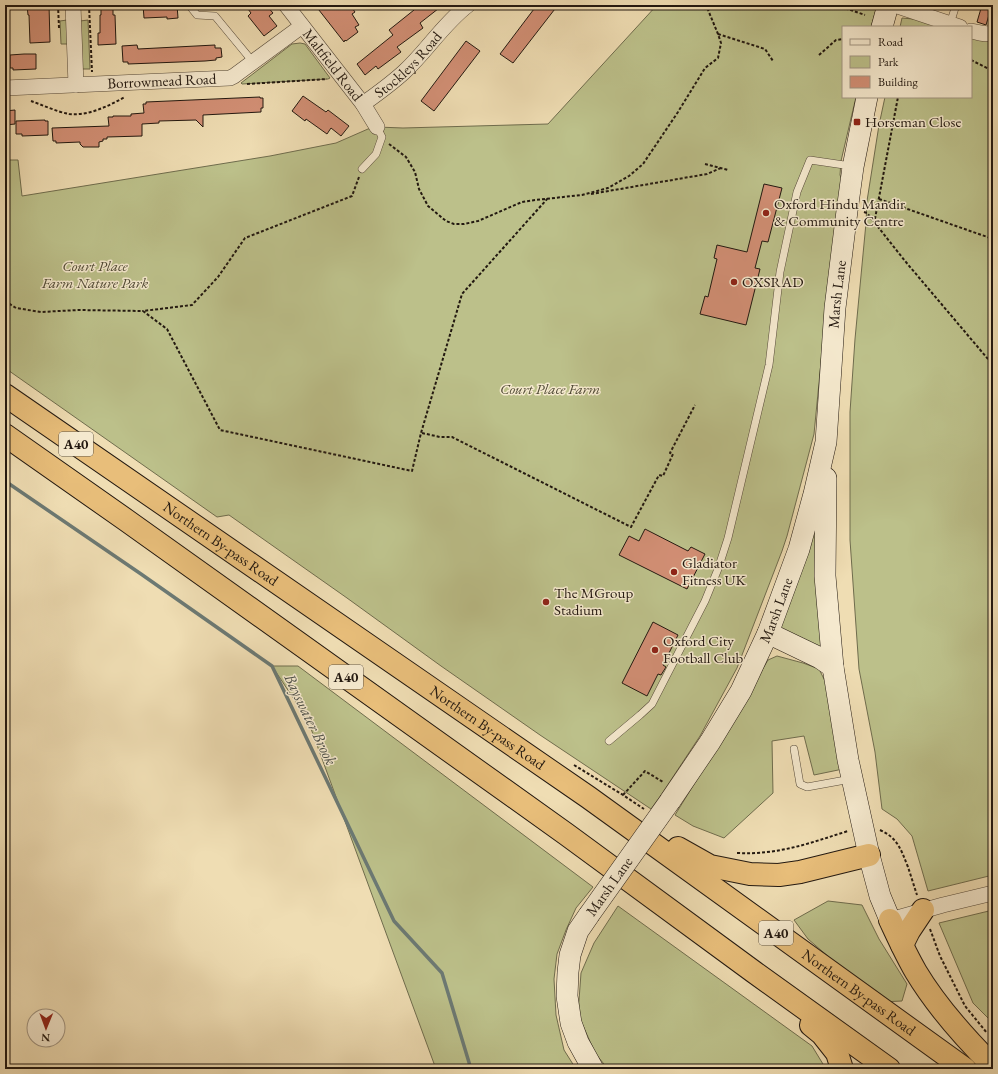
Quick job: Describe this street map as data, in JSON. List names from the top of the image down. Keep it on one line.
{"streets":{"highway":["A40","Northern By-pass Road"],"main road":["Marsh Lane"],"street":["Stockleys Road","Maltfield Road","Borrowmead Road"]},"crossings":[["Stockleys Road","Maltfield Road"],["Maltfield Road","Borrowmead Road"]],"water":["Bayswater Brook"],"parks":["Court Place Farm Nature Park","Court Place Farm"],"places":{"transit":["Horseman Close"],"other":["Oxford Hindu Mandir & Community Centre","OXSRAD","Gladiator Fitness UK","The MGroup Stadium","Oxford City Football Club"]},"legend":["Road","Park","Building"],"north":"bottom"}
